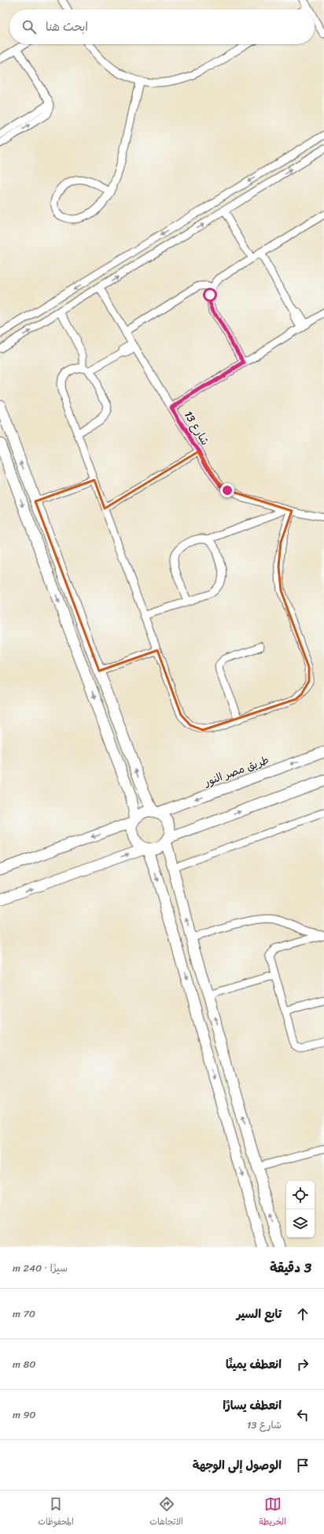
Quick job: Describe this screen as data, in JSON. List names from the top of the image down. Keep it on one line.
{"streets":{"street":["شارع 13","طريق مصر النور"]},"page":{"search":"ابحث هنا","heading":["3 دقيقة","سيرًا · 240 m"],"list":[["تابع السير","70 m"],["انعطف يمينًا","80 m"],["انعطف يسارًا","شارع 13","90 m"],"الوصول إلى الوجهة"],"nav":["الخريطة","الاتجاهات","المحفوظات"]}}
